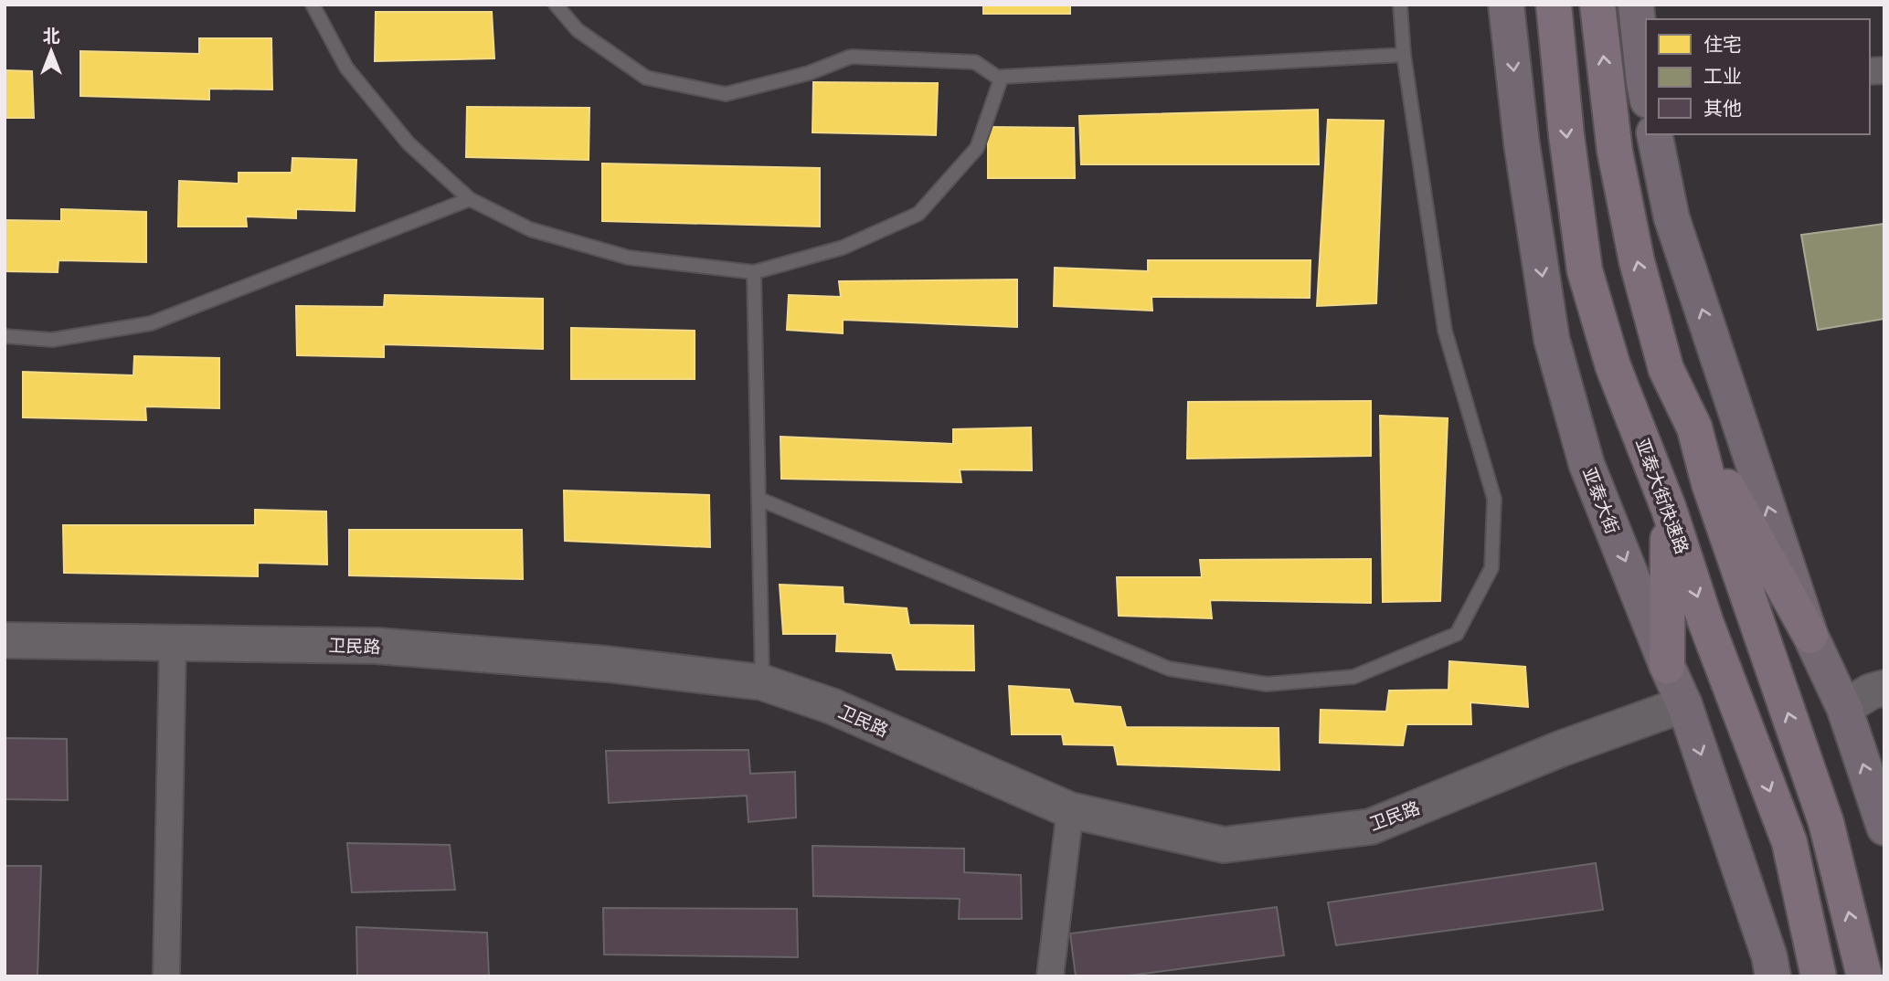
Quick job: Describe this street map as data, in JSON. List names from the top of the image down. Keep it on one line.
{"streets":{"highway":["亚泰大街快速路"],"main road":["亚泰大街"],"street":["卫民路"]},"crossings":[["亚泰大街","卫民路"]],"legend":["住宅","工业","其他"],"north":"top"}
